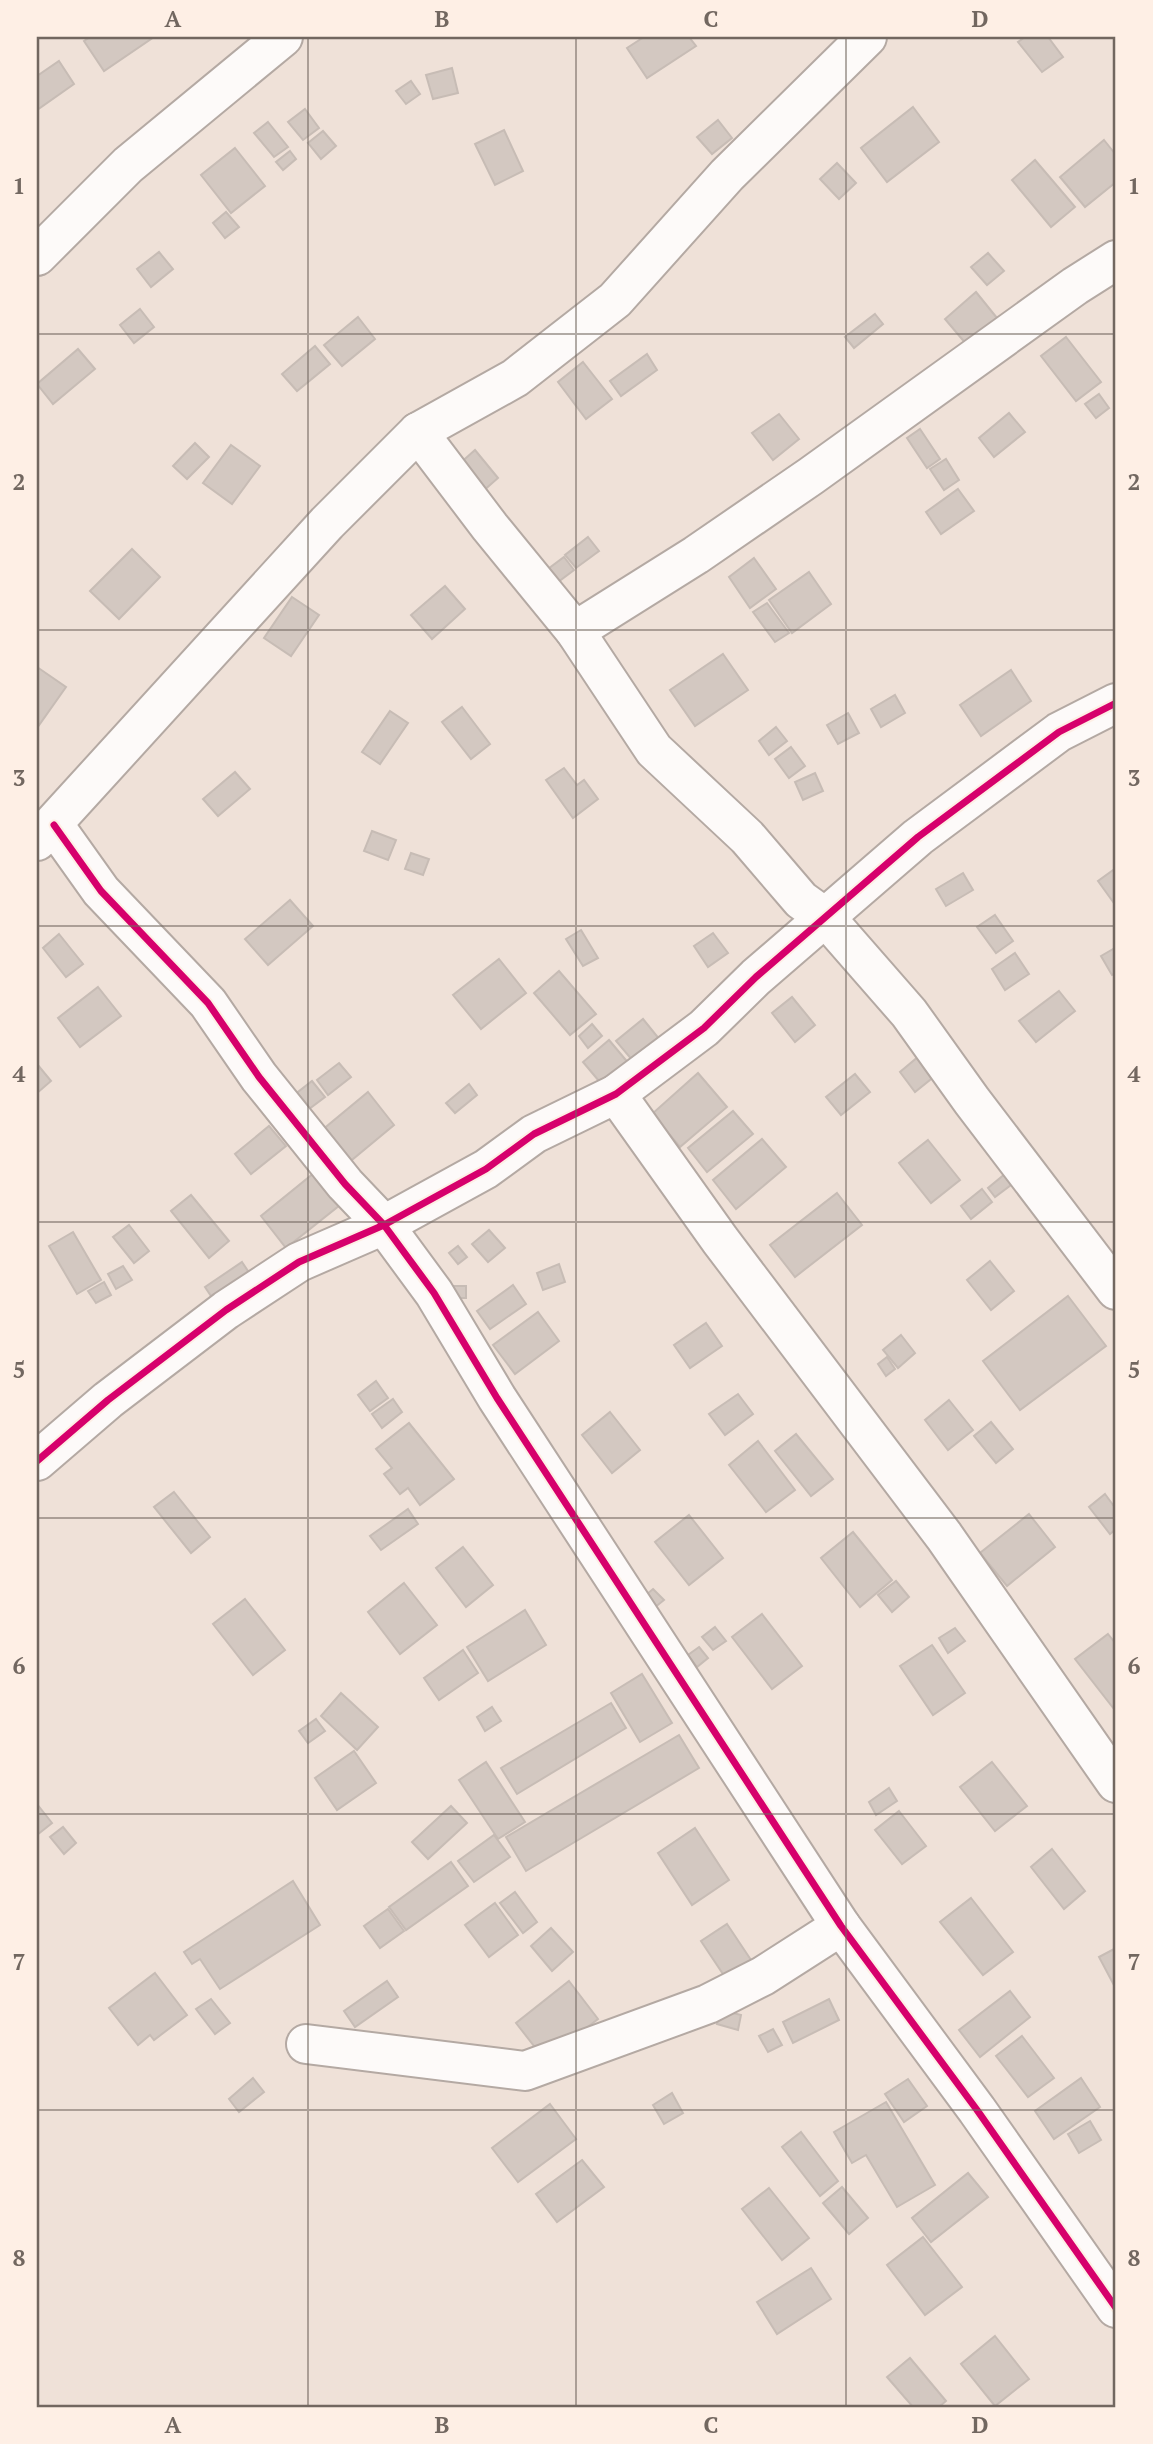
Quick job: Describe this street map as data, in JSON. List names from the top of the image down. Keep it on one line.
{"grid":{"columns":["A","B","C","D"],"rows":["1","2","3","4","5","6","7","8"]}}
